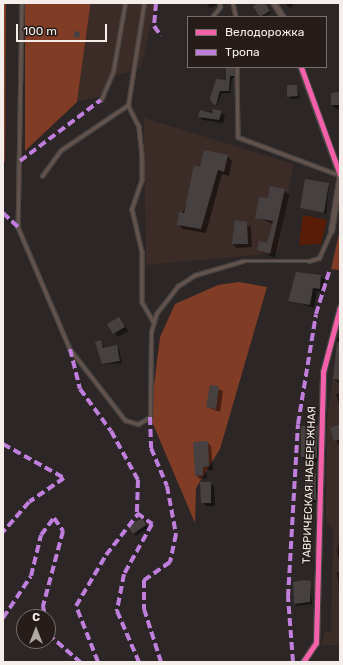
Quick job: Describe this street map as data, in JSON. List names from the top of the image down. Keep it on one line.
{"streets":{"street":["ТАВРИЧЕСКАЯ НАБЕРЕЖНАЯ"]},"legend":["Велодорожка","Тропа"],"scale_bar":"100 m","north":"top"}
